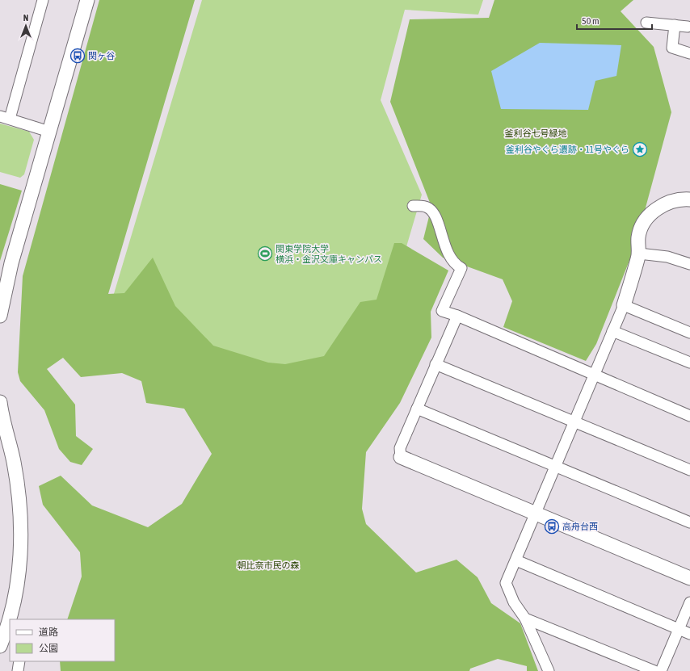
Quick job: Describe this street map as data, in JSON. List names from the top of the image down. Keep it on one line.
{"parks":["釜利谷七号緑地","朝比奈市民の森"],"places":{"bus stop":["関ヶ谷","高舟台西"],"place":["釜利谷やぐら遺跡・11号やぐら"],"sports":["関東学院大学 横浜・金沢文庫キャンパス"]},"legend":["道路","公園"],"scale_bar":"50 m","north":"top"}
